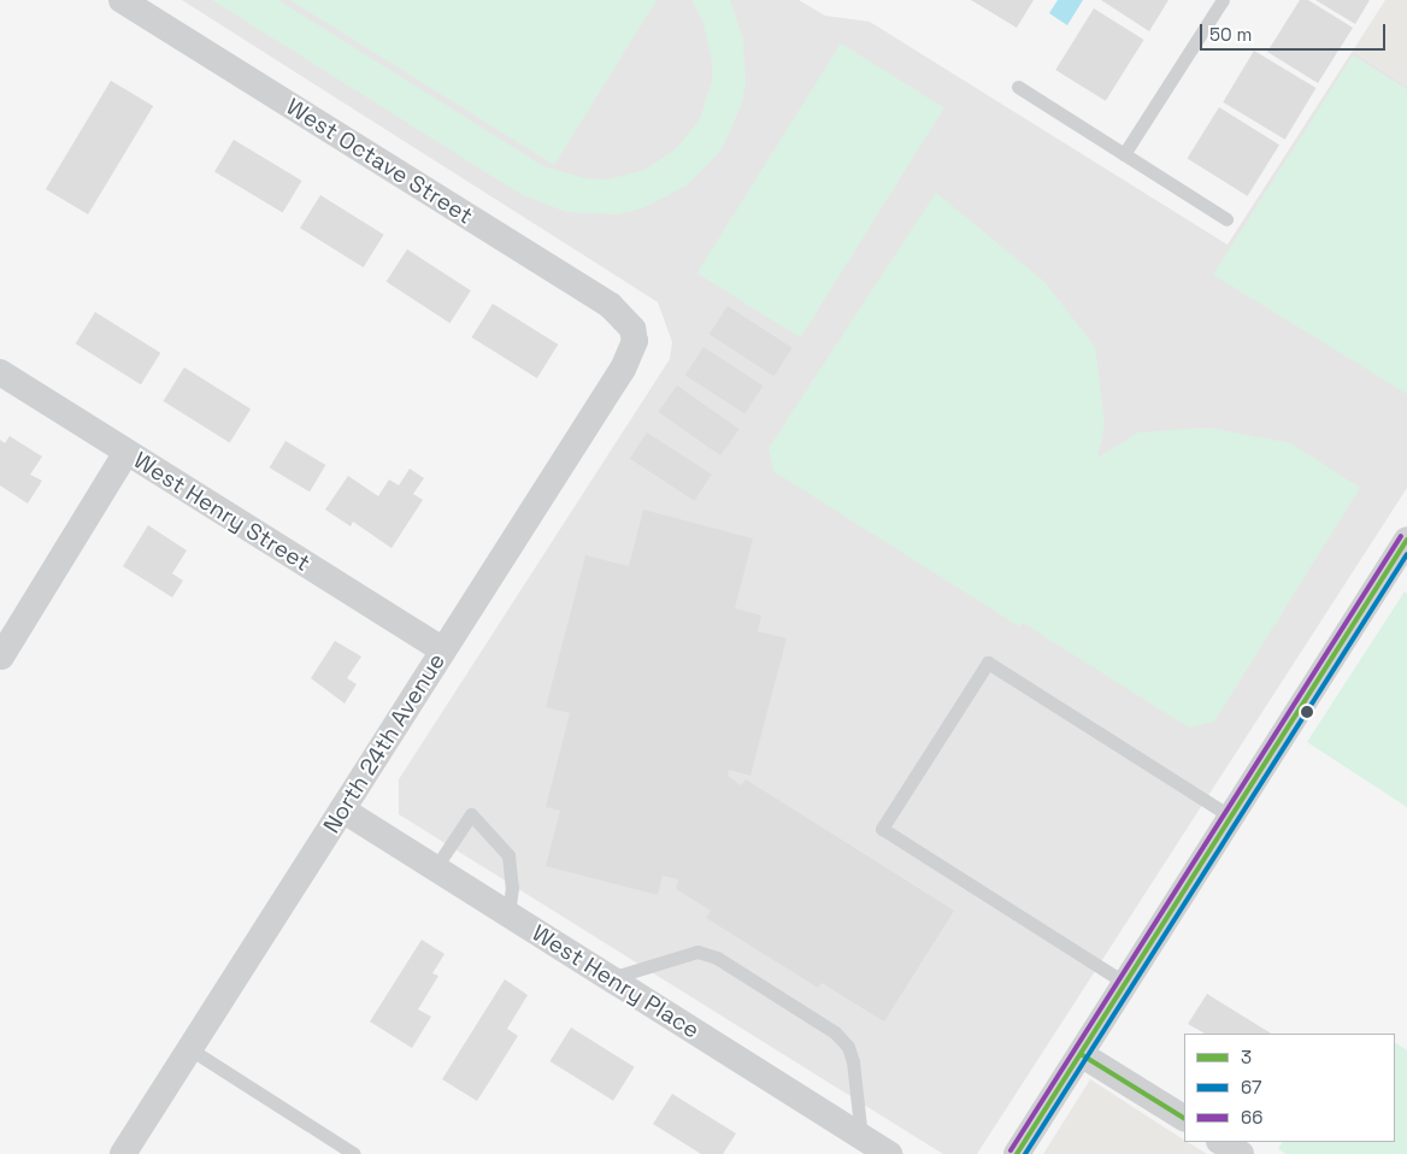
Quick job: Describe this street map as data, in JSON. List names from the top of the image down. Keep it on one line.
{"streets":{"street":["West Octave Street","West Henry Street","North 24th Avenue","West Henry Place"]},"crossings":[["West Octave Street","North 24th Avenue"],["West Henry Street","North 24th Avenue"],["North 24th Avenue","West Henry Place"]],"lines":["transit line 66","transit line 3","transit line 67"],"legend":["3","67","66"],"scale_bar":"50 m"}
